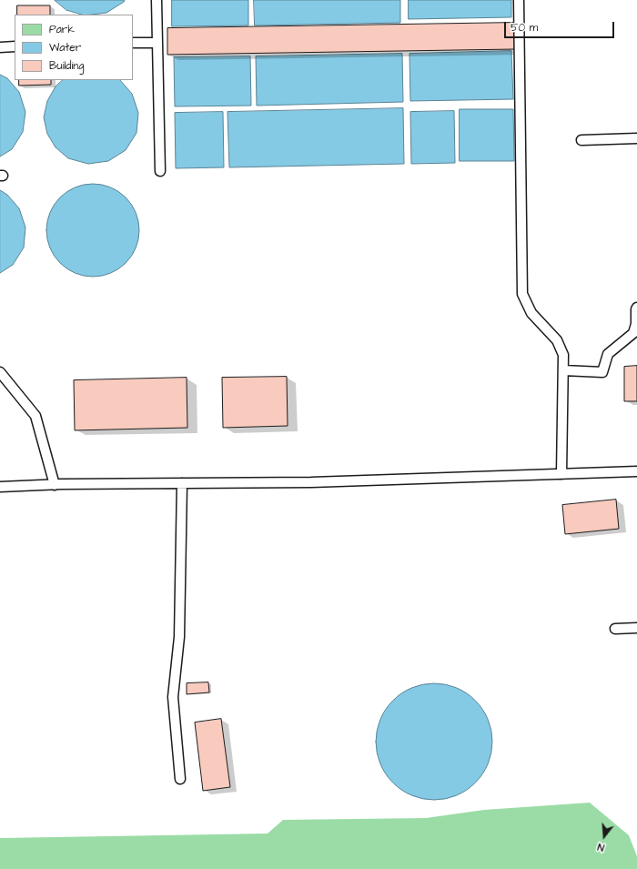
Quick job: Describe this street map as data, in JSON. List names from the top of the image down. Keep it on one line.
{"legend":["Park","Water","Building"],"scale_bar":"50 m","north":"bottom"}
